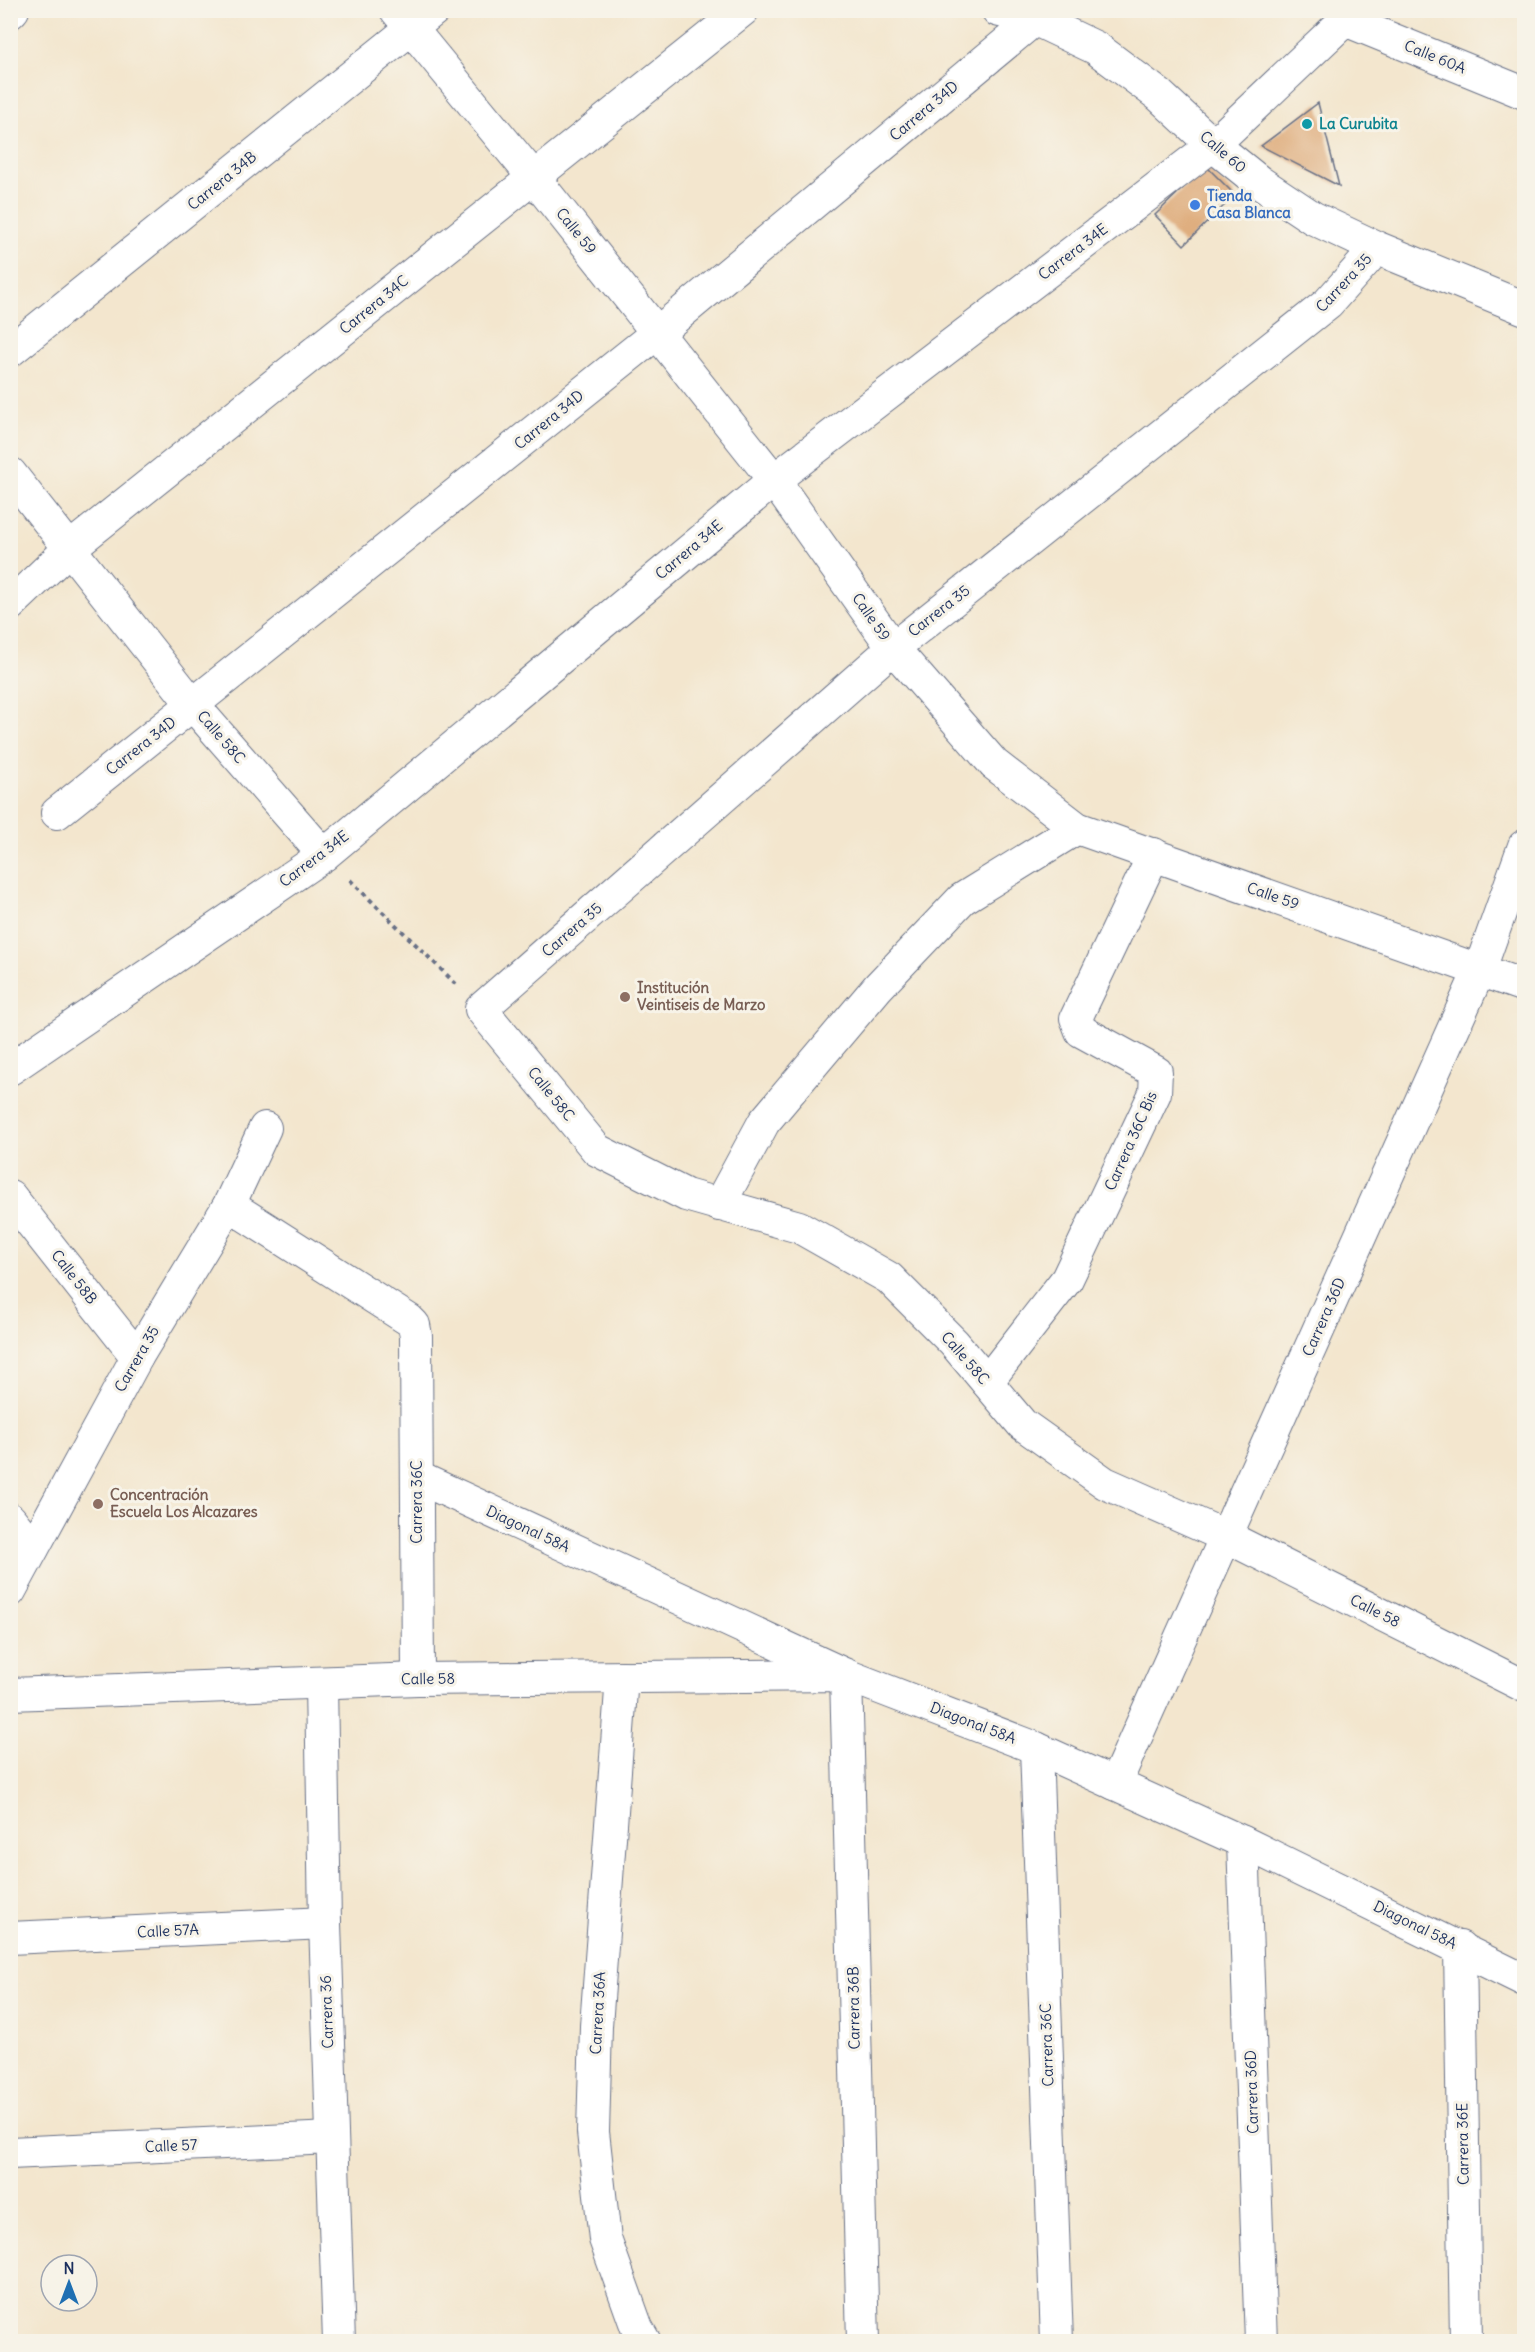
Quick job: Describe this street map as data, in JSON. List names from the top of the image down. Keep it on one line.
{"streets":{"street":["Calle 60A","Carrera 34D","Calle 60","Carrera 34B","Calle 59","Carrera 34E","Carrera 35","Carrera 34C","Calle 58C","Carrera 36C Bis","Calle 58B","Carrera 36D","Carrera 36C","Diagonal 58A","Calle 58","Calle 57A","Carrera 36B","Carrera 36","Carrera 36A","Carrera 36E","Calle 57"]},"crossings":[["Calle 60A","Carrera 34E"],["Carrera 34D","Calle 60"],["Carrera 34D","Calle 59"],["Carrera 34D","Calle 58C"],["Calle 60","Carrera 34E"],["Calle 60","Carrera 35"],["Carrera 34B","Calle 59"],["Calle 59","Carrera 34E"],["Calle 59","Carrera 35"],["Calle 59","Carrera 34C"],["Calle 59","Carrera 36C Bis"],["Calle 59","Carrera 36D"],["Carrera 34E","Calle 58C"],["Carrera 35","Calle 58C"],["Carrera 35","Calle 58B"],["Carrera 35","Carrera 36C"],["Carrera 34C","Calle 58C"],["Calle 58C","Carrera 36C Bis"],["Calle 58C","Carrera 36D"],["Calle 58C","Calle 58"],["Carrera 36D","Diagonal 58A"],["Carrera 36D","Calle 58"],["Carrera 36C","Diagonal 58A"],["Carrera 36C","Calle 58"],["Diagonal 58A","Calle 58"],["Diagonal 58A","Carrera 36B"],["Diagonal 58A","Carrera 36E"],["Calle 58","Carrera 36B"],["Calle 58","Carrera 36"],["Calle 58","Carrera 36A"],["Calle 57A","Carrera 36"],["Carrera 36","Calle 57"]],"places":["La Curubita","Tienda Casa Blanca","Institución Veintiseis de Marzo","Concentración Escuela Los Alcazares"],"north":"top"}
